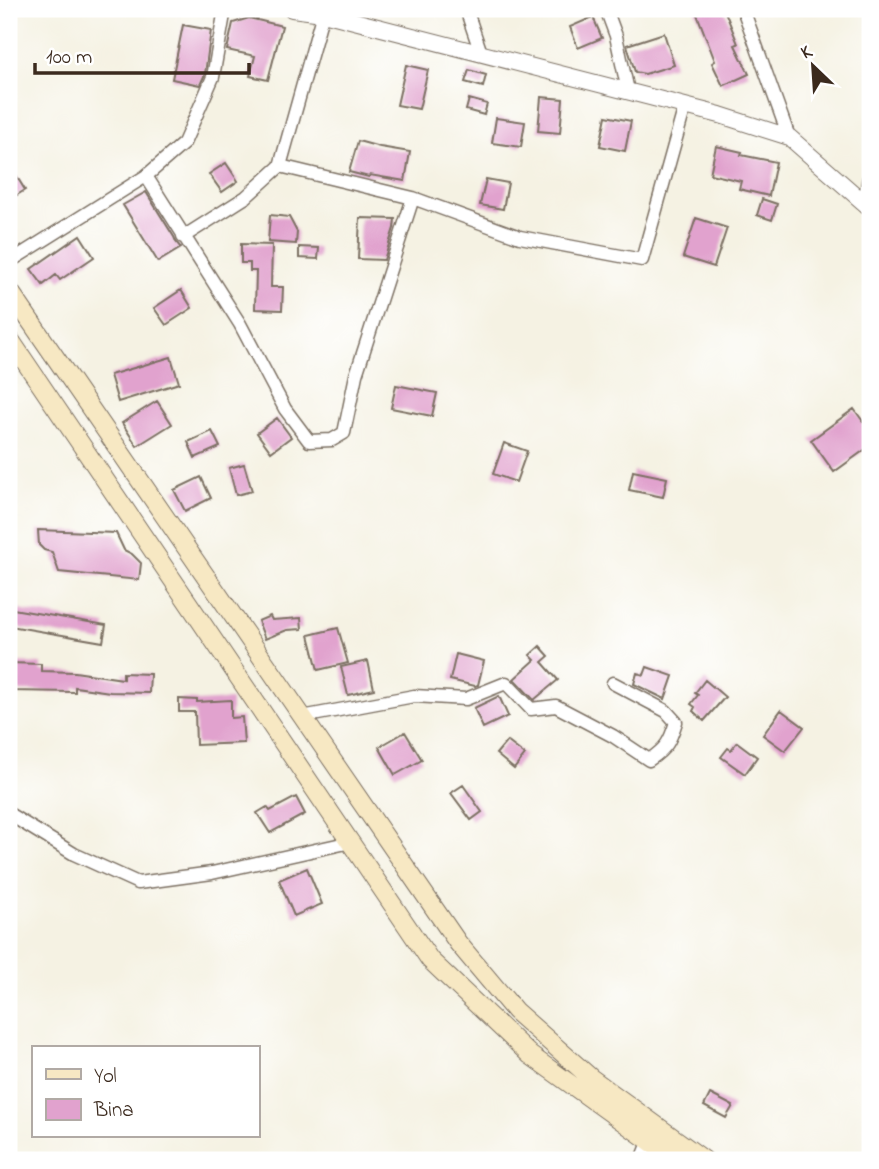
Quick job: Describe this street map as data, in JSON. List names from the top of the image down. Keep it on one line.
{"legend":["Yol","Bina"],"scale_bar":"100 m","north":"top left"}
